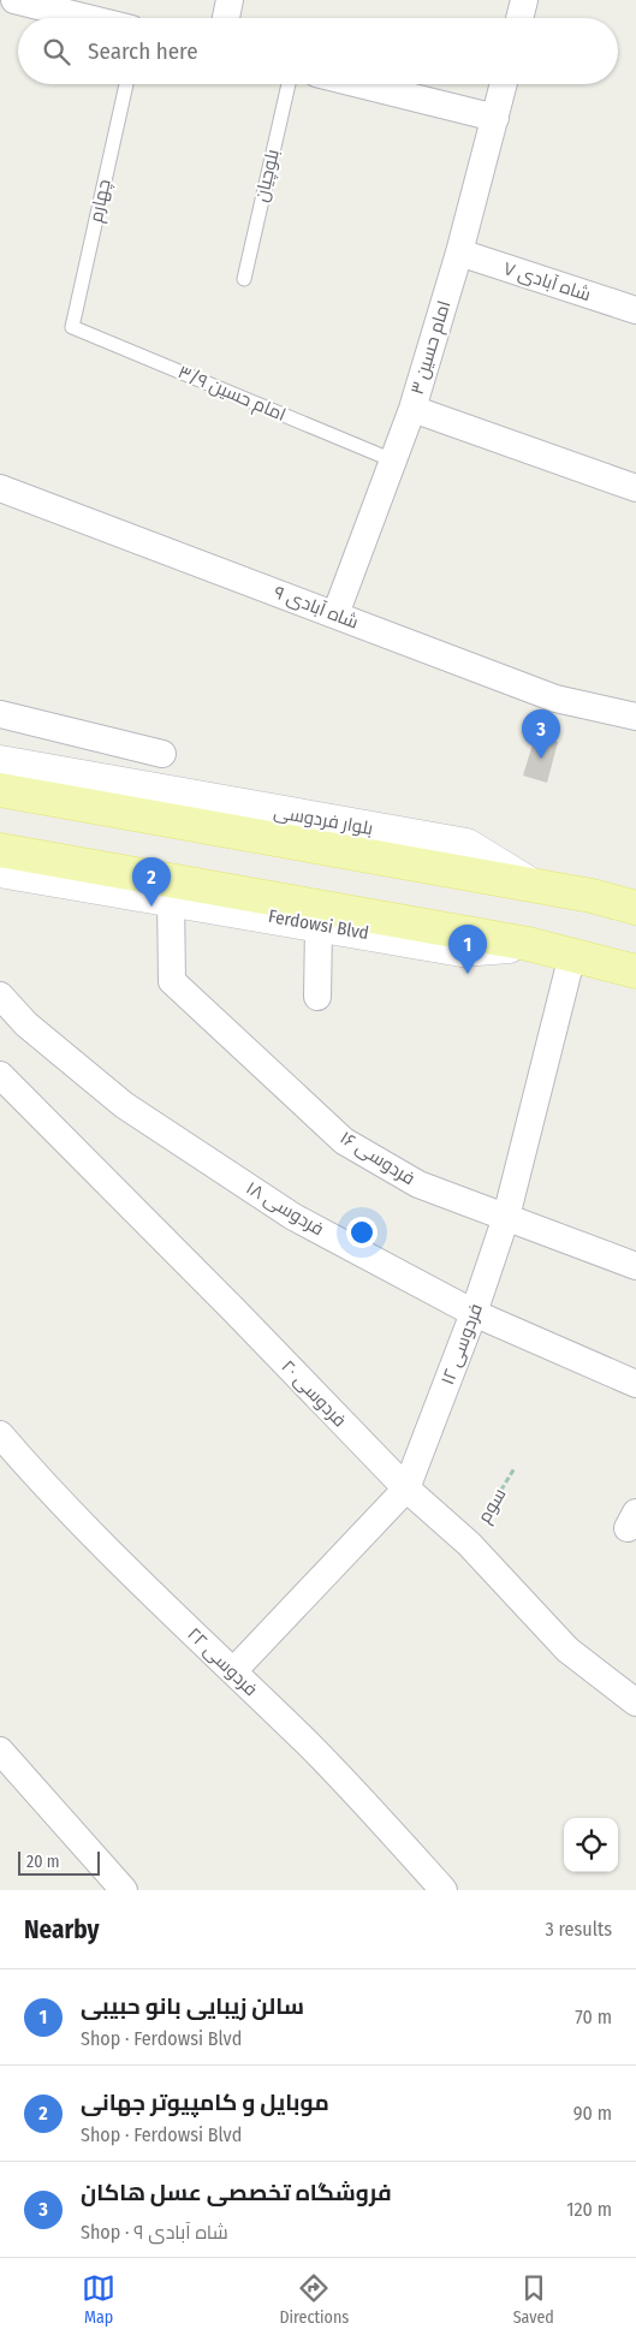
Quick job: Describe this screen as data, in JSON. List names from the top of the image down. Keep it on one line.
{"streets":{"main road":["بلوار فردوسی","Ferdowsi Blvd"],"street":["شاه آبادی ۷","امام حسین ۳","شاه آبادی ۹","فردوسی ۱۶","فردوسی ۱۸","فردوسی ۱۲","فردوسی ۲۰","فردوسی ۲۲"],"lane":["بلوچیان","چهارم","امام حسین ۳/۹"],"path":["سوم"]},"crossings":[["چهارم","امام حسین ۳/۹"],["شاه آبادی ۷","امام حسین ۳"],["امام حسین ۳","امام حسین ۳/۹"],["امام حسین ۳","شاه آبادی ۹"],["Ferdowsi Blvd","فردوسی ۱۶"],["Ferdowsi Blvd","فردوسی ۱۲"],["فردوسی ۱۶","فردوسی ۱۲"],["فردوسی ۱۸","فردوسی ۱۲"],["فردوسی ۱۲","فردوسی ۲۰"],["فردوسی ۱۲","فردوسی ۲۲"],["فردوسی ۲۰","سوم"]],"scale_bar":"20 m","page":{"search":"Search here","pins":["3","2","1"],"scale":"20 m","heading":["Nearby","3 results"],"list":[{"mark":"1","name":"سالن زیبایی بانو حبیبی","note":"Shop · Ferdowsi Blvd","value":"70 m"},{"mark":"2","name":"موبایل و کامپیوتر جهانی","note":"Shop · Ferdowsi Blvd","value":"90 m"},{"mark":"3","name":"فروشگاه تخصصی عسل هاکان","note":"Shop · شاه آبادی ۹","value":"120 m"}],"nav":["Map","Directions","Saved"]}}
